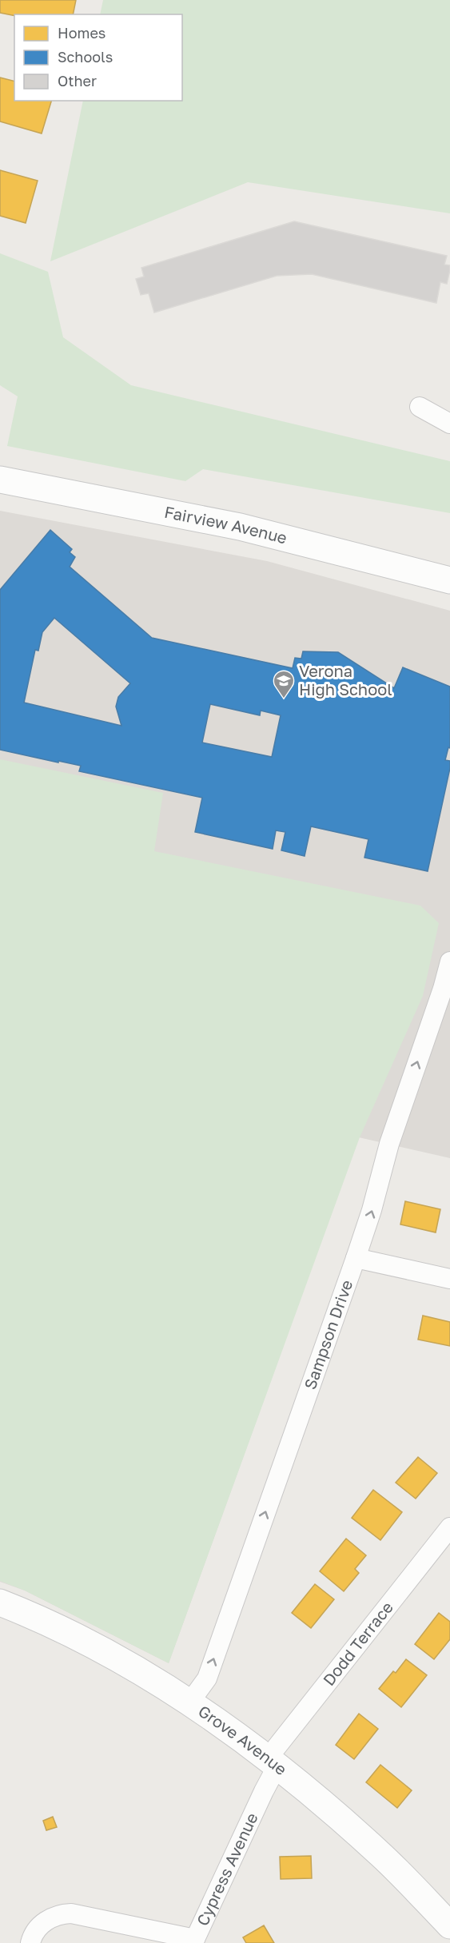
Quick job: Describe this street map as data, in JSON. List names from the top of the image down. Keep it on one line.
{"streets":{"street":["Fairview Avenue","Sampson Drive","Dodd Terrace","Grove Avenue","Cypress Avenue"]},"crossings":[["Sampson Drive","Grove Avenue"],["Dodd Terrace","Grove Avenue"],["Dodd Terrace","Cypress Avenue"],["Grove Avenue","Cypress Avenue"]],"one_way":["Sampson Drive"],"places":{"school or university":["Verona High School"]},"legend":["Homes","Schools","Other"]}
